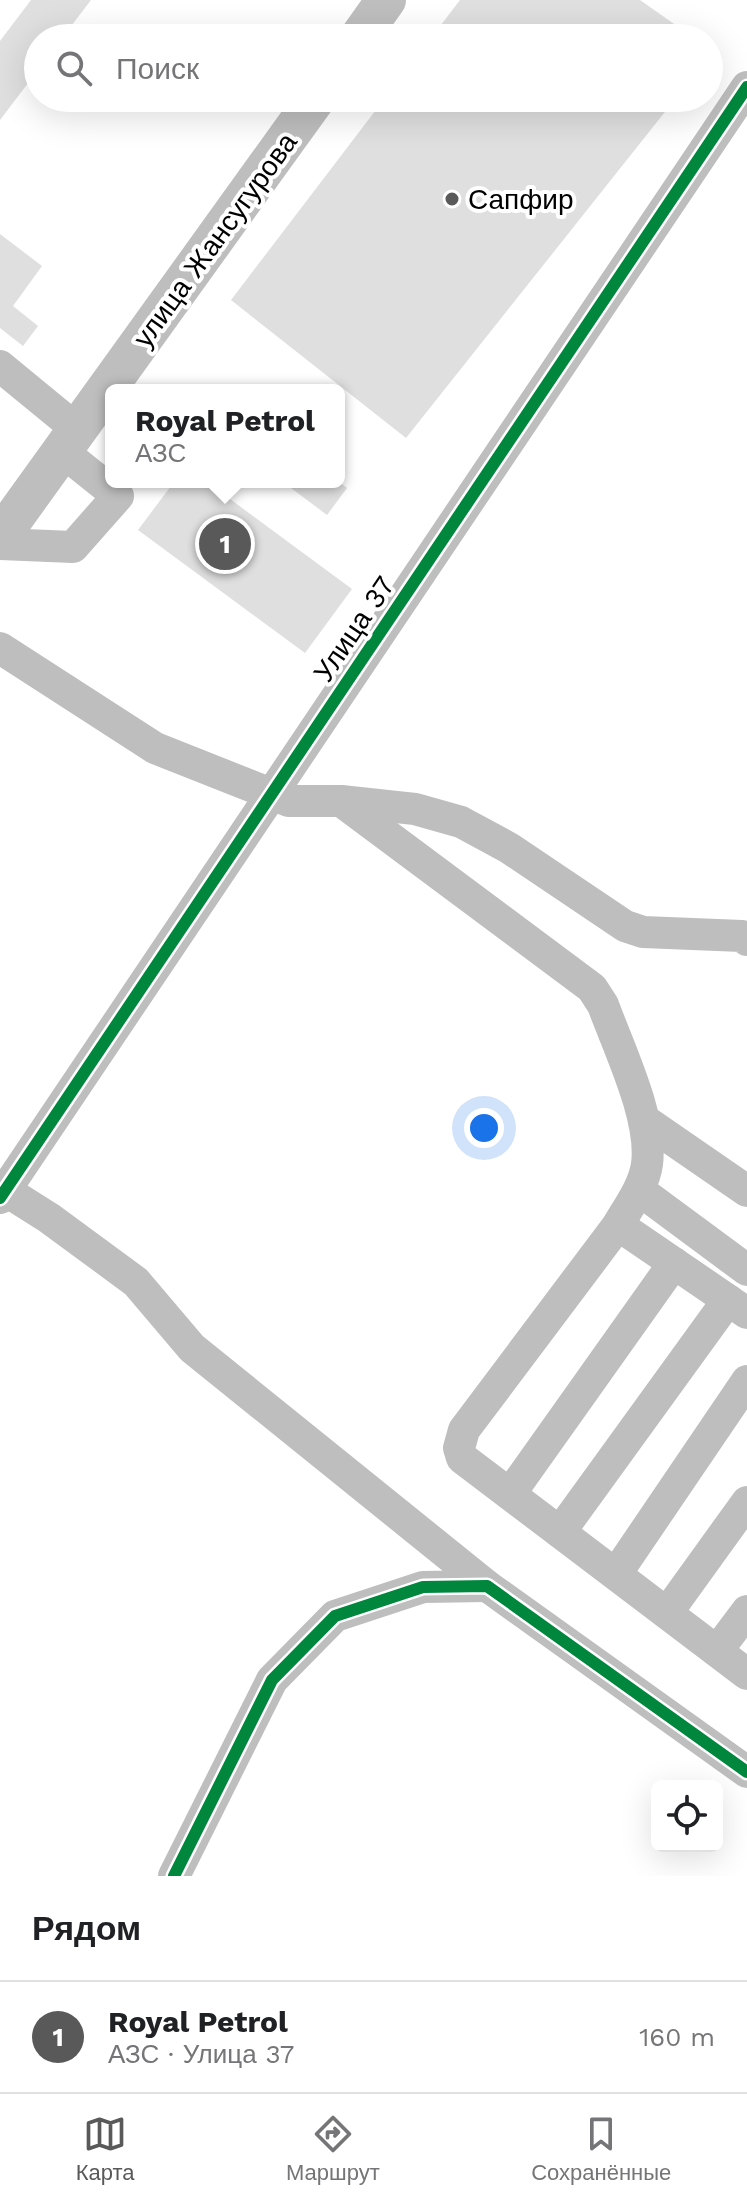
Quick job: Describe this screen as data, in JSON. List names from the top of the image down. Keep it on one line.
{"streets":{"main road":["улица Жансугурова"],"street":["Улица 37"]},"places":["Сапфир"],"page":{"search":"Поиск","popup":["Royal Petrol","АЗС"],"pins":"1","heading":"Рядом","list":[{"mark":"1","name":"Royal Petrol","note":"АЗС · Улица 37","value":"160 m"}],"nav":["Карта","Маршрут","Сохранённые"]}}
